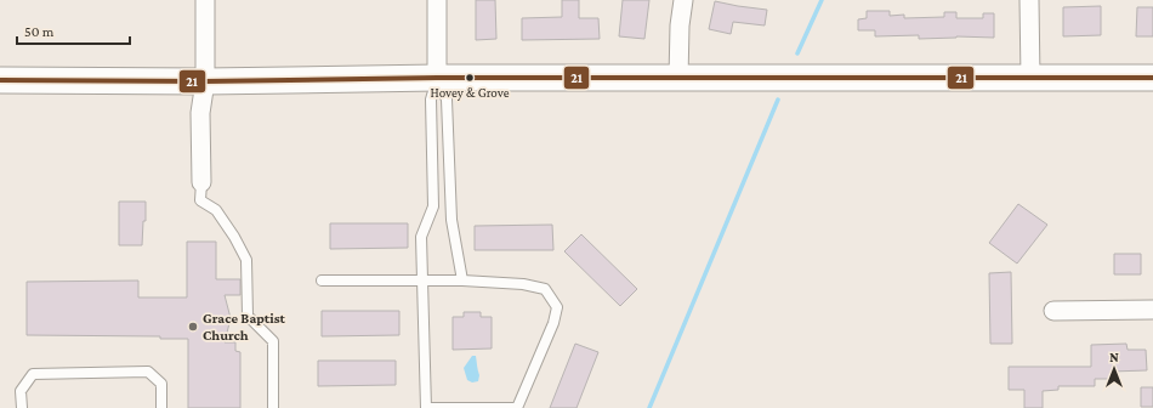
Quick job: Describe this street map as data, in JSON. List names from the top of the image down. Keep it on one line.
{"places":["Hovey & Grove","Grace Baptist Church"],"lines":["transit line 21"],"scale_bar":"50 m","north":"top"}
